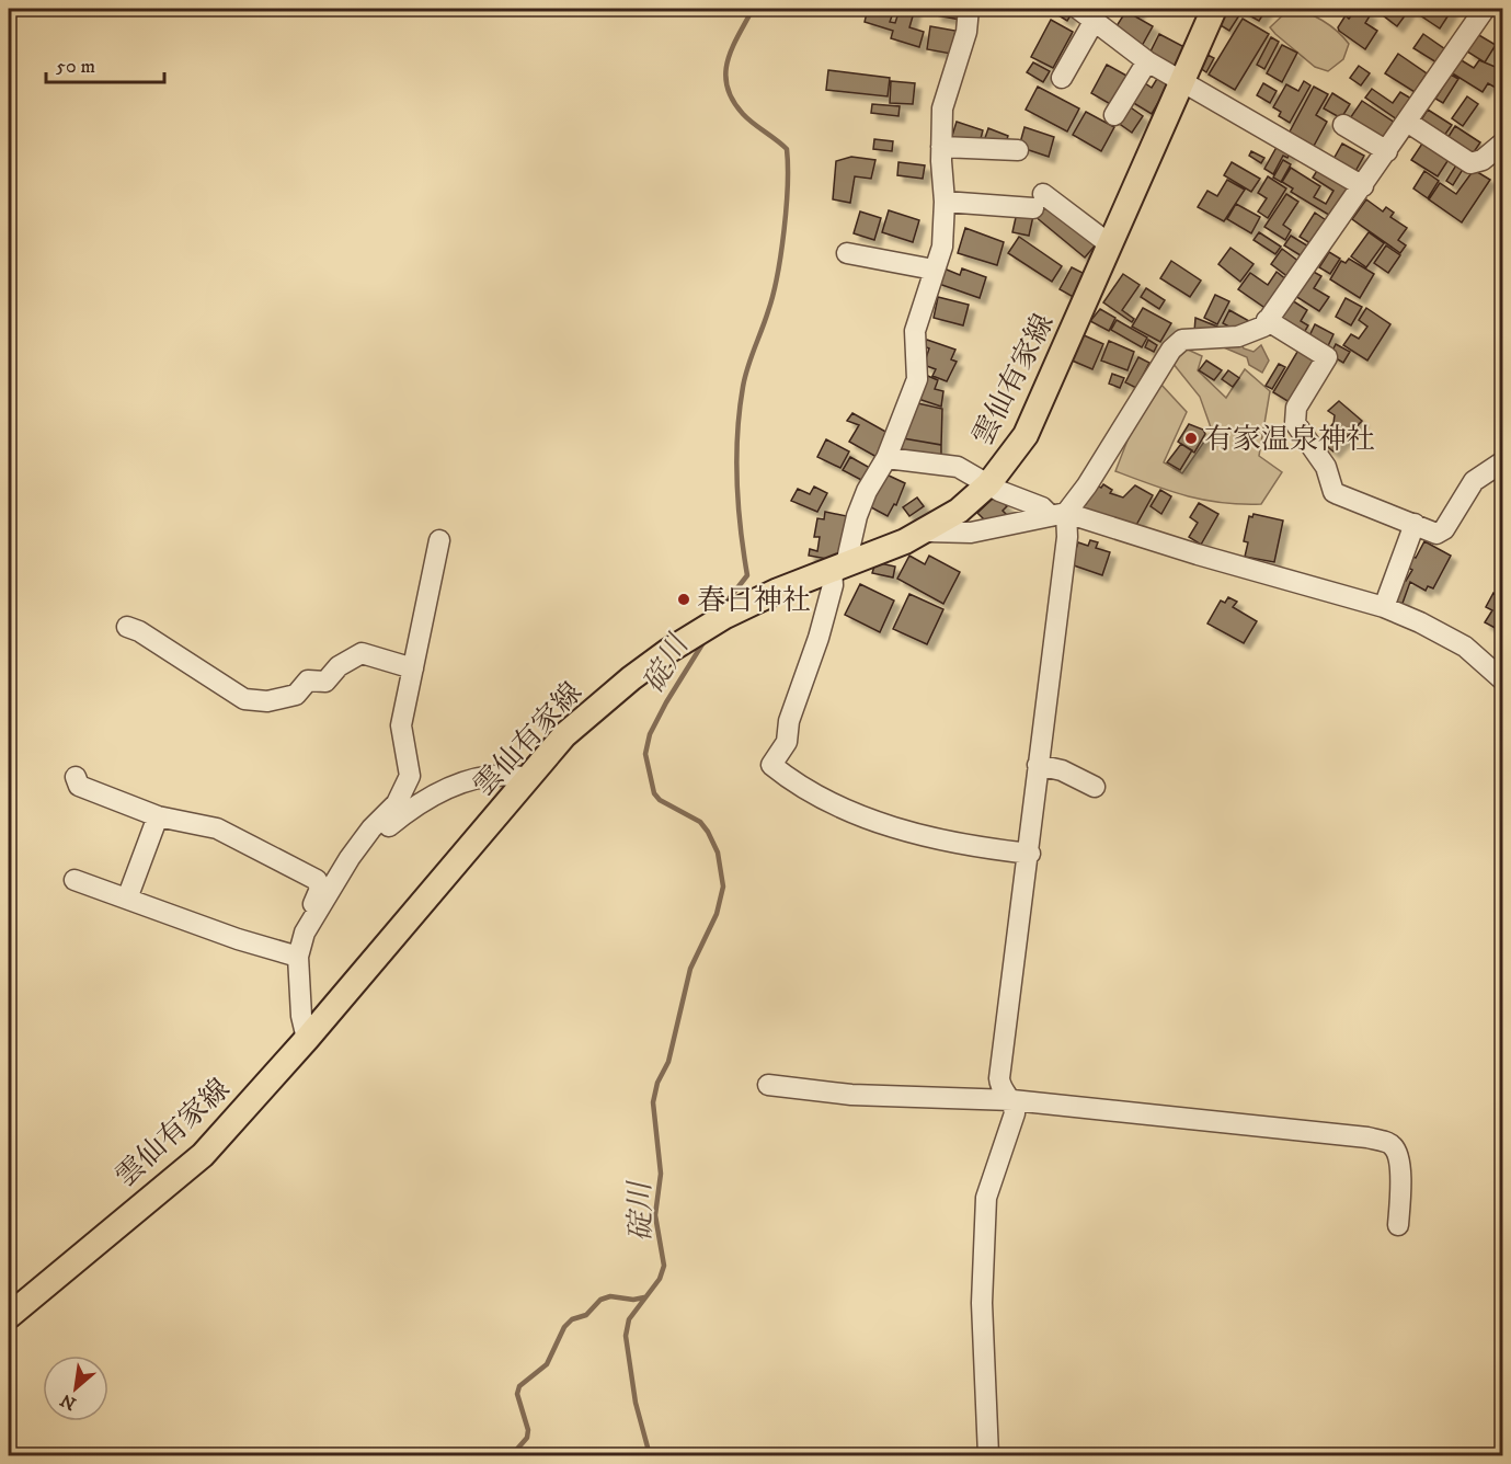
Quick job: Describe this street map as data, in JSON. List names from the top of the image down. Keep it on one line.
{"streets":{"main road":["雲仙有家線"]},"water":["碇川"],"places":["有家温泉神社","春日神社"],"scale_bar":"50 m","north":"bottom left"}
